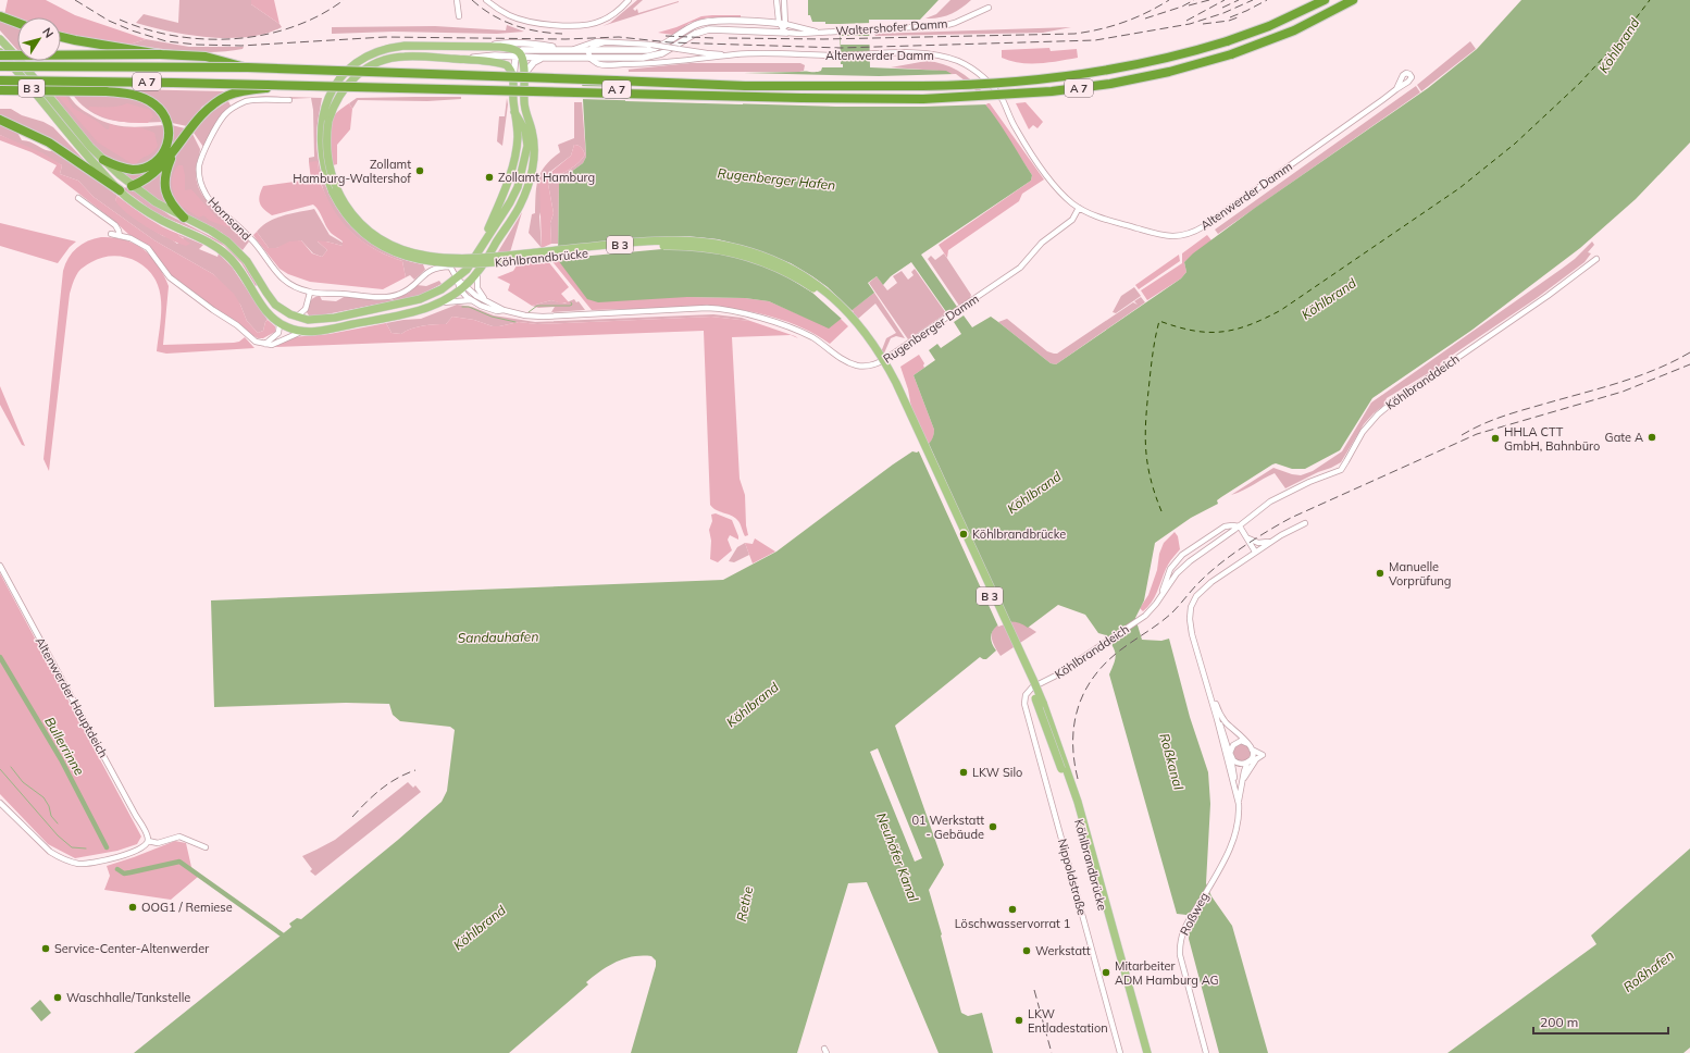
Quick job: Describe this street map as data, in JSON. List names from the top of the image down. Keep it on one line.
{"streets":{"highway":["A 7"],"main road":["B 3","Köhlbrandbrücke"],"street":["Waltershofer Damm","Altenwerder Damm","Hornsand","Rugenberger Damm","Köhlbranddeich","Altenwerder Hauptdeich","Nippoldstraße","Roßweg"]},"crossings":[["Waltershofer Damm","Altenwerder Damm"],["Altenwerder Damm","B 3"],["Altenwerder Damm","Rugenberger Damm"],["B 3","Hornsand"],["B 3","Köhlbrandbrücke"],["B 3","Rugenberger Damm"],["Köhlbranddeich","Nippoldstraße"]],"water":["Köhlbrand","Rugenberger Hafen","Sandauhafen","Bullerrinne","Roßkanal","Neuhöfer Kanal","Rethe","Roßhafen"],"places":["Zollamt Hamburg-Waltershof","Zollamt Hamburg","Gate A","HHLA CTT GmbH, Bahnbüro","Köhlbrandbrücke","Manuelle Vorprüfung","LKW Silo","01 Werkstatt - Gebäude","OOG1 / Remiese","Löschwasservorrat 1","Service-Center-Altenwerder","Werkstatt","Mitarbeiter ADM Hamburg AG","Waschhalle/Tankstelle","LKW Entladestation"],"scale_bar":"200 m","north":"top right"}
